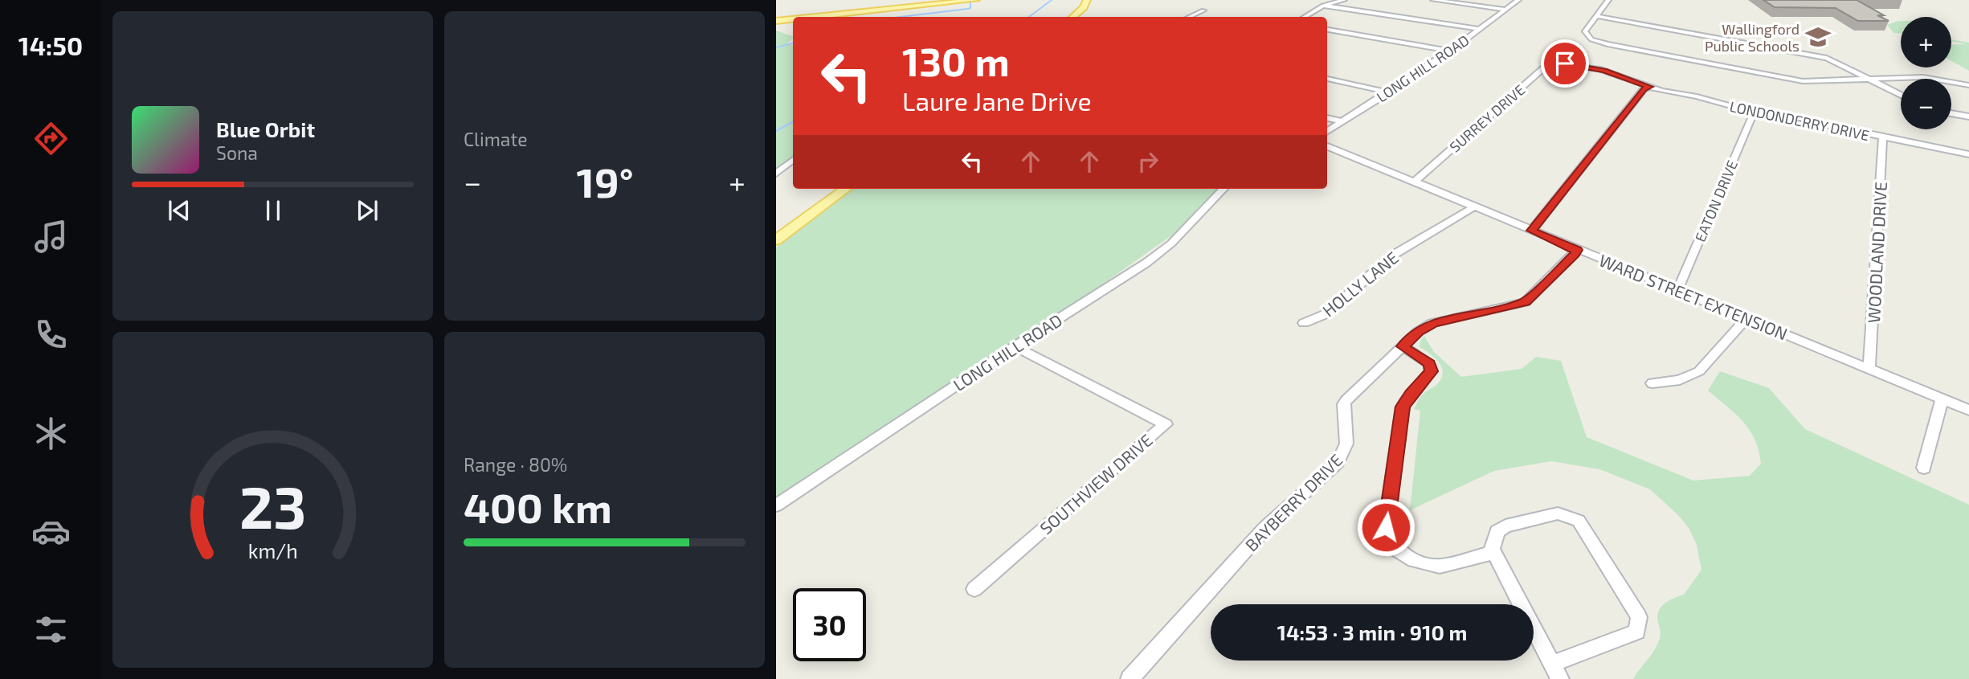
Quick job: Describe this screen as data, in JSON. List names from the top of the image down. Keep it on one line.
{"streets":{"street":["LONG HILL ROAD","SURREY DRIVE","LONDONDERRY DRIVE","EATON DRIVE","WOODLAND DRIVE","HOLLY LANE","WARD STREET EXTENSION","SOUTHVIEW DRIVE","BAYBERRY DRIVE"]},"crossings":[["LONG HILL ROAD","SOUTHVIEW DRIVE"],["SURREY DRIVE","LONDONDERRY DRIVE"],["SURREY DRIVE","WARD STREET EXTENSION"],["LONDONDERRY DRIVE","EATON DRIVE"],["LONDONDERRY DRIVE","WOODLAND DRIVE"],["EATON DRIVE","WARD STREET EXTENSION"],["WOODLAND DRIVE","WARD STREET EXTENSION"],["HOLLY LANE","WARD STREET EXTENSION"],["WARD STREET EXTENSION","BAYBERRY DRIVE"]],"places":{"school or university":["Wallingford Public Schools"]},"page":{"tabs":"14:50","tile":["Climate",["Range · 80%","400 km"]],"map_buttons":["+","−"],"turn":["130 m","Laure Jane Drive"],"song":["Blue Orbit","Sona"],"heat":["−","19°","+"],"limit":"30","trip":"14:53 · 3 min · 910 m","gauge":["23","km/h"]}}
